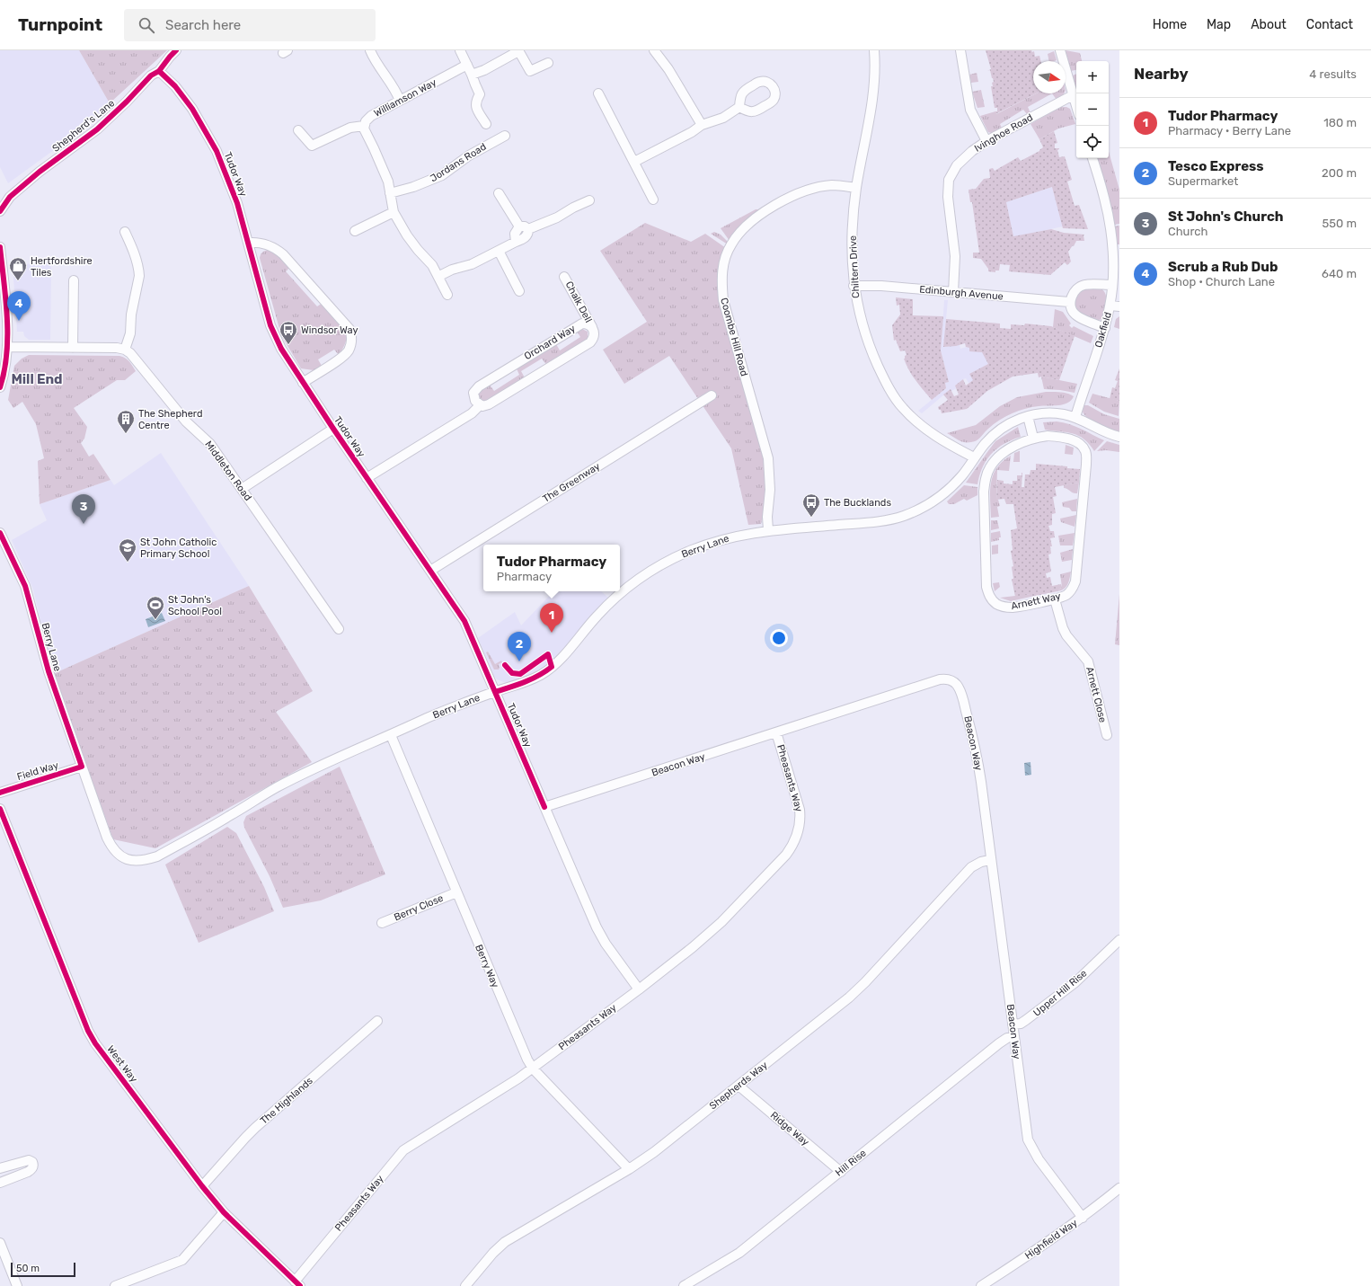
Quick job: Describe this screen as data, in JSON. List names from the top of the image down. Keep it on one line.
{"streets":{"street":["Williamson Way","Shepherd's Lane","Ivinghoe Road","Jordans Road","Tudor Way","Chiltern Drive","Edinburgh Avenue","Chalk Dell","Oakfield","Coombe Hill Road","Orchard Way","Middleton Road","The Greenway","Berry Lane","Arnett Way","Arnett Close","Beacon Way","Field Way","Pheasants Way","Berry Close","Berry Way","Upper Hill Rise","West Way","Shepherds Way","The Highlands","Ridge Way","Hill Rise","Highfield Way"]},"crossings":[["Shepherd's Lane","Tudor Way"],["Ivinghoe Road","Edinburgh Avenue"],["Tudor Way","The Greenway"],["Tudor Way","Berry Lane"],["Tudor Way","Beacon Way"],["Tudor Way","Pheasants Way"],["Chiltern Drive","Edinburgh Avenue"],["Chiltern Drive","Coombe Hill Road"],["Chiltern Drive","Berry Lane"],["Chalk Dell","Orchard Way"],["Oakfield","Berry Lane"],["Coombe Hill Road","Berry Lane"],["Berry Lane","Field Way"],["Berry Lane","Berry Way"],["Arnett Way","Arnett Close"],["Beacon Way","Pheasants Way"],["Beacon Way","Upper Hill Rise"],["Beacon Way","Shepherds Way"],["Beacon Way","Hill Rise"],["Beacon Way","Highfield Way"],["Pheasants Way","Berry Way"],["Pheasants Way","West Way"],["Berry Close","Berry Way"],["Berry Way","Shepherds Way"],["West Way","The Highlands"],["Shepherds Way","Ridge Way"],["Ridge Way","Hill Rise"]],"districts":["Mill End"],"places":{"shop":["Hertfordshire Tiles"],"bus stop":["Windsor Way","The Bucklands"],"building":["The Shepherd Centre"],"school or university":["St John Catholic Primary School"],"sports":["St John's School Pool"]},"scale_bar":"50 m","north":"right","page":{"header":"Turnpoint","search":"Search here","nav":["Home","Map","About","Contact"],"heading":["Nearby","4 results"],"map_buttons":["+","−"],"list":[{"mark":"1","name":"Tudor Pharmacy","note":"Pharmacy · Berry Lane","value":"180 m"},{"mark":"2","name":"Tesco Express","note":"Supermarket","value":"200 m"},{"mark":"3","name":"St John's Church","note":"Church","value":"550 m"},{"mark":"4","name":"Scrub a Rub Dub","note":"Shop · Church Lane","value":"640 m"}],"pins":["4","3","1","2"],"popup":["Tudor Pharmacy","Pharmacy"],"scale":"50 m"}}
